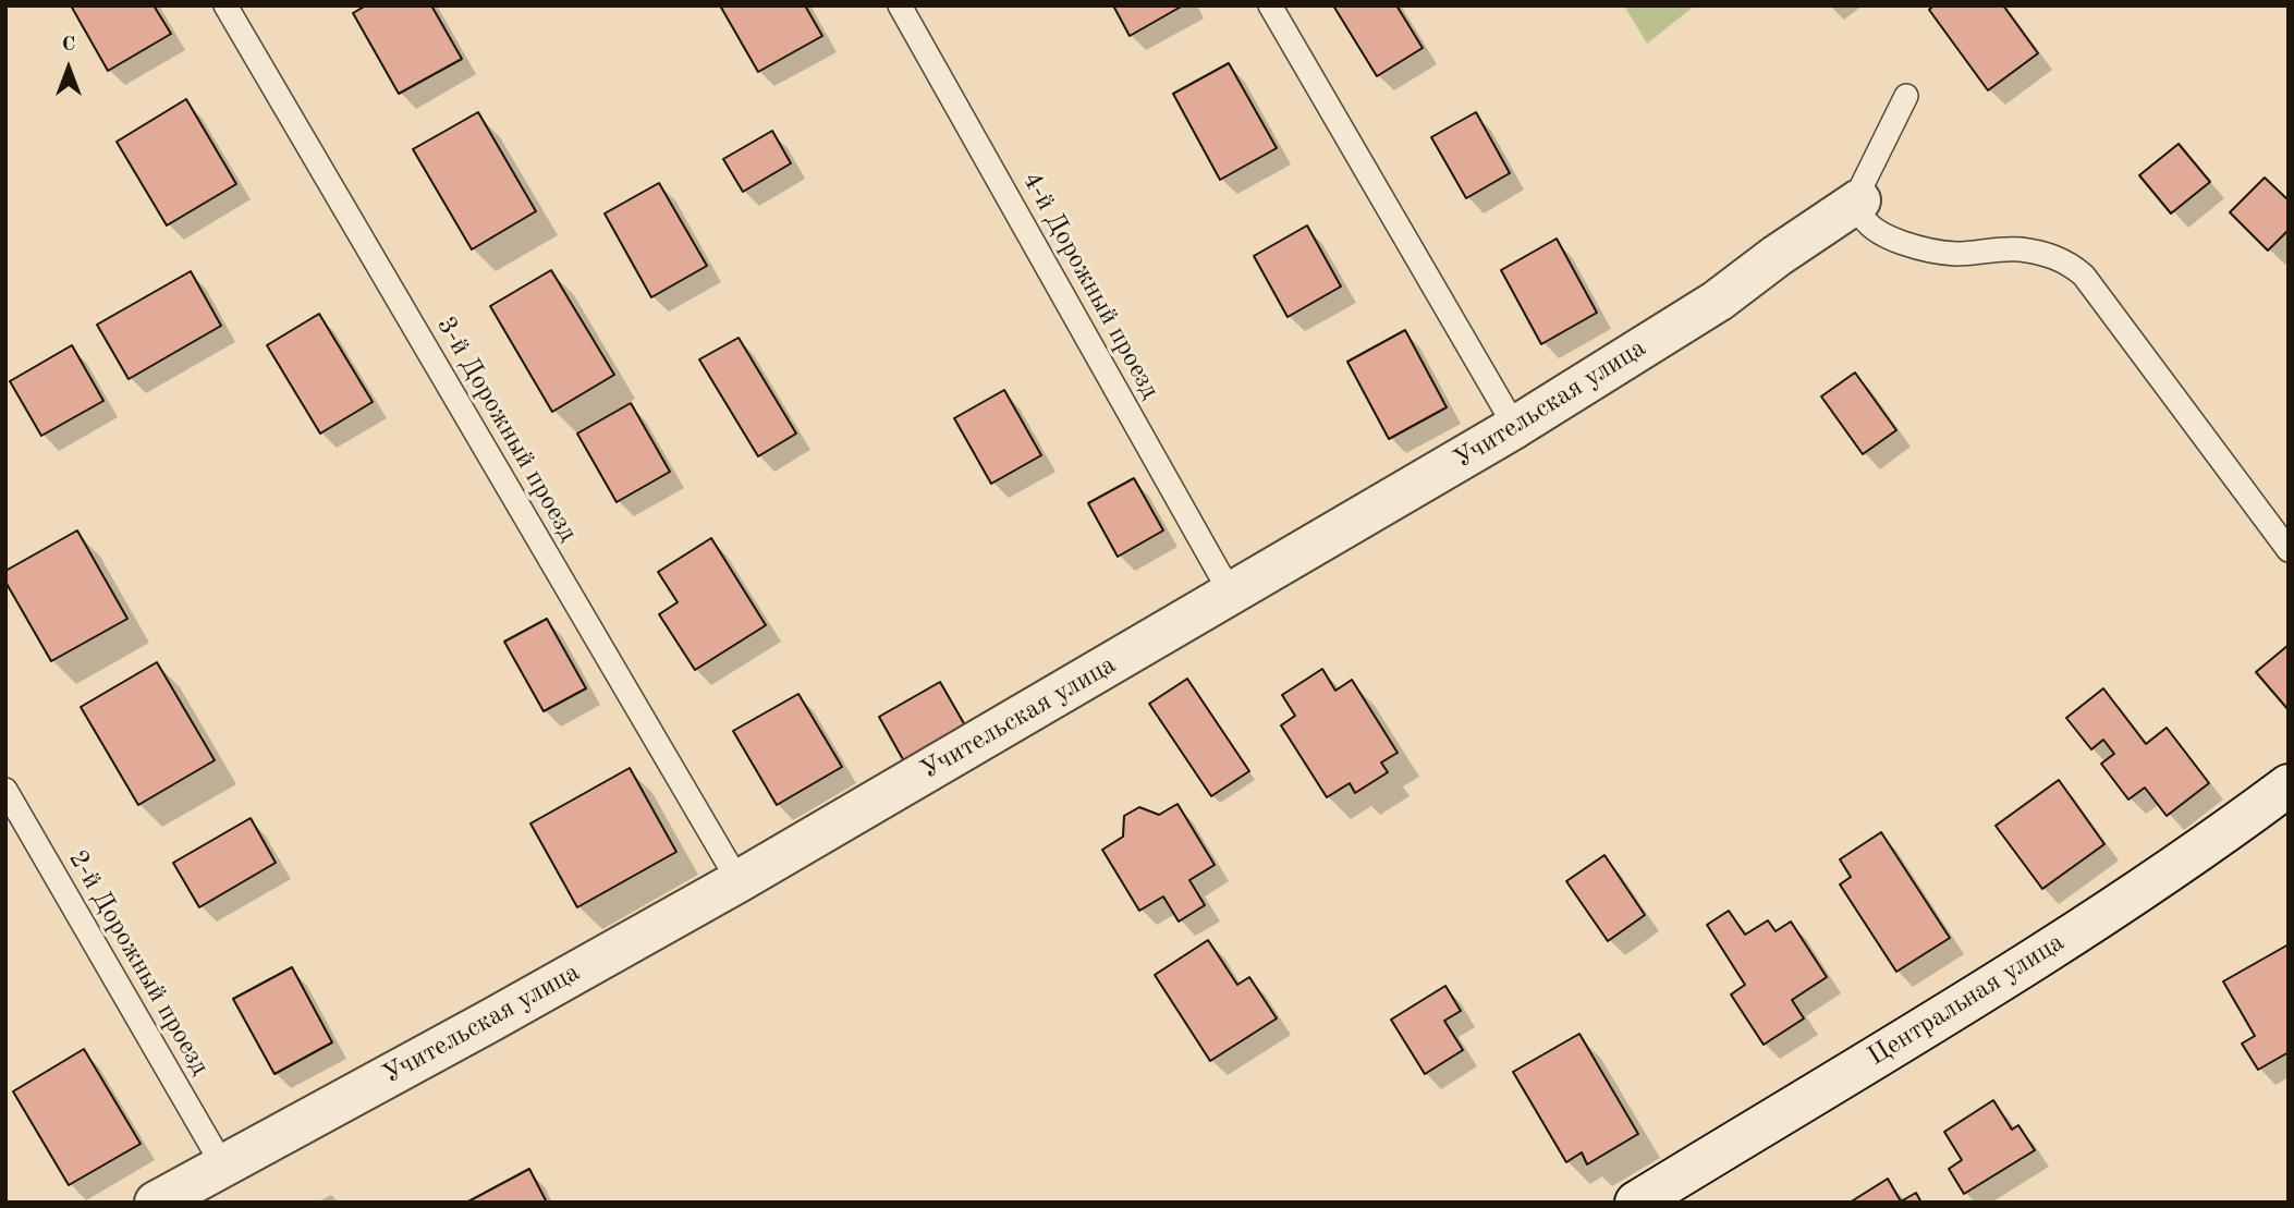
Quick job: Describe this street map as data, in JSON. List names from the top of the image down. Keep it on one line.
{"streets":{"street":["Учительская улица","Центральная улица"],"lane":["4-й Дорожный проезд","3-й Дорожный проезд","2-й Дорожный проезд"]},"crossings":[["4-й Дорожный проезд","Учительская улица"],["Учительская улица","3-й Дорожный проезд"],["Учительская улица","2-й Дорожный проезд"]],"north":"top"}
